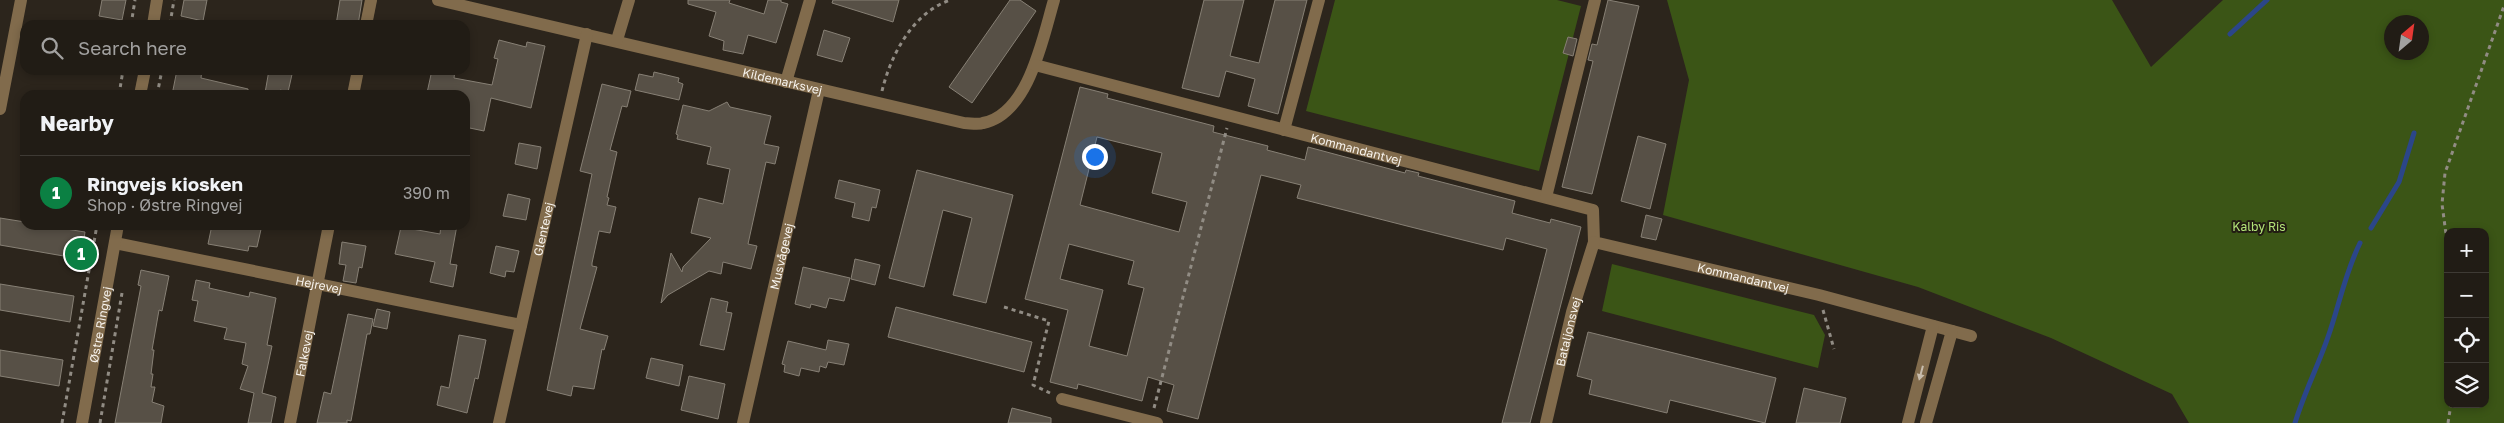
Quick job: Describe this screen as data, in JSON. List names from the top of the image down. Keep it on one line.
{"streets":{"street":["Kildemarksvej","Kommandantvej","Glentevej","Musvågevej","Hejrevej","Østre Ringvej","Bataljonsvej","Falkevej"]},"crossings":[["Kildemarksvej","Kommandantvej"],["Kildemarksvej","Glentevej"],["Kildemarksvej","Musvågevej"],["Kommandantvej","Bataljonsvej"],["Glentevej","Hejrevej"],["Hejrevej","Østre Ringvej"],["Hejrevej","Falkevej"]],"parks":["Kalby Ris"],"north":"top right","page":{"search":"Search here","heading":"Nearby","list":[{"mark":"1","name":"Ringvejs kiosken","note":"Shop · Østre Ringvej","value":"390 m"}],"map_buttons":["+","−"],"pins":"1"}}
